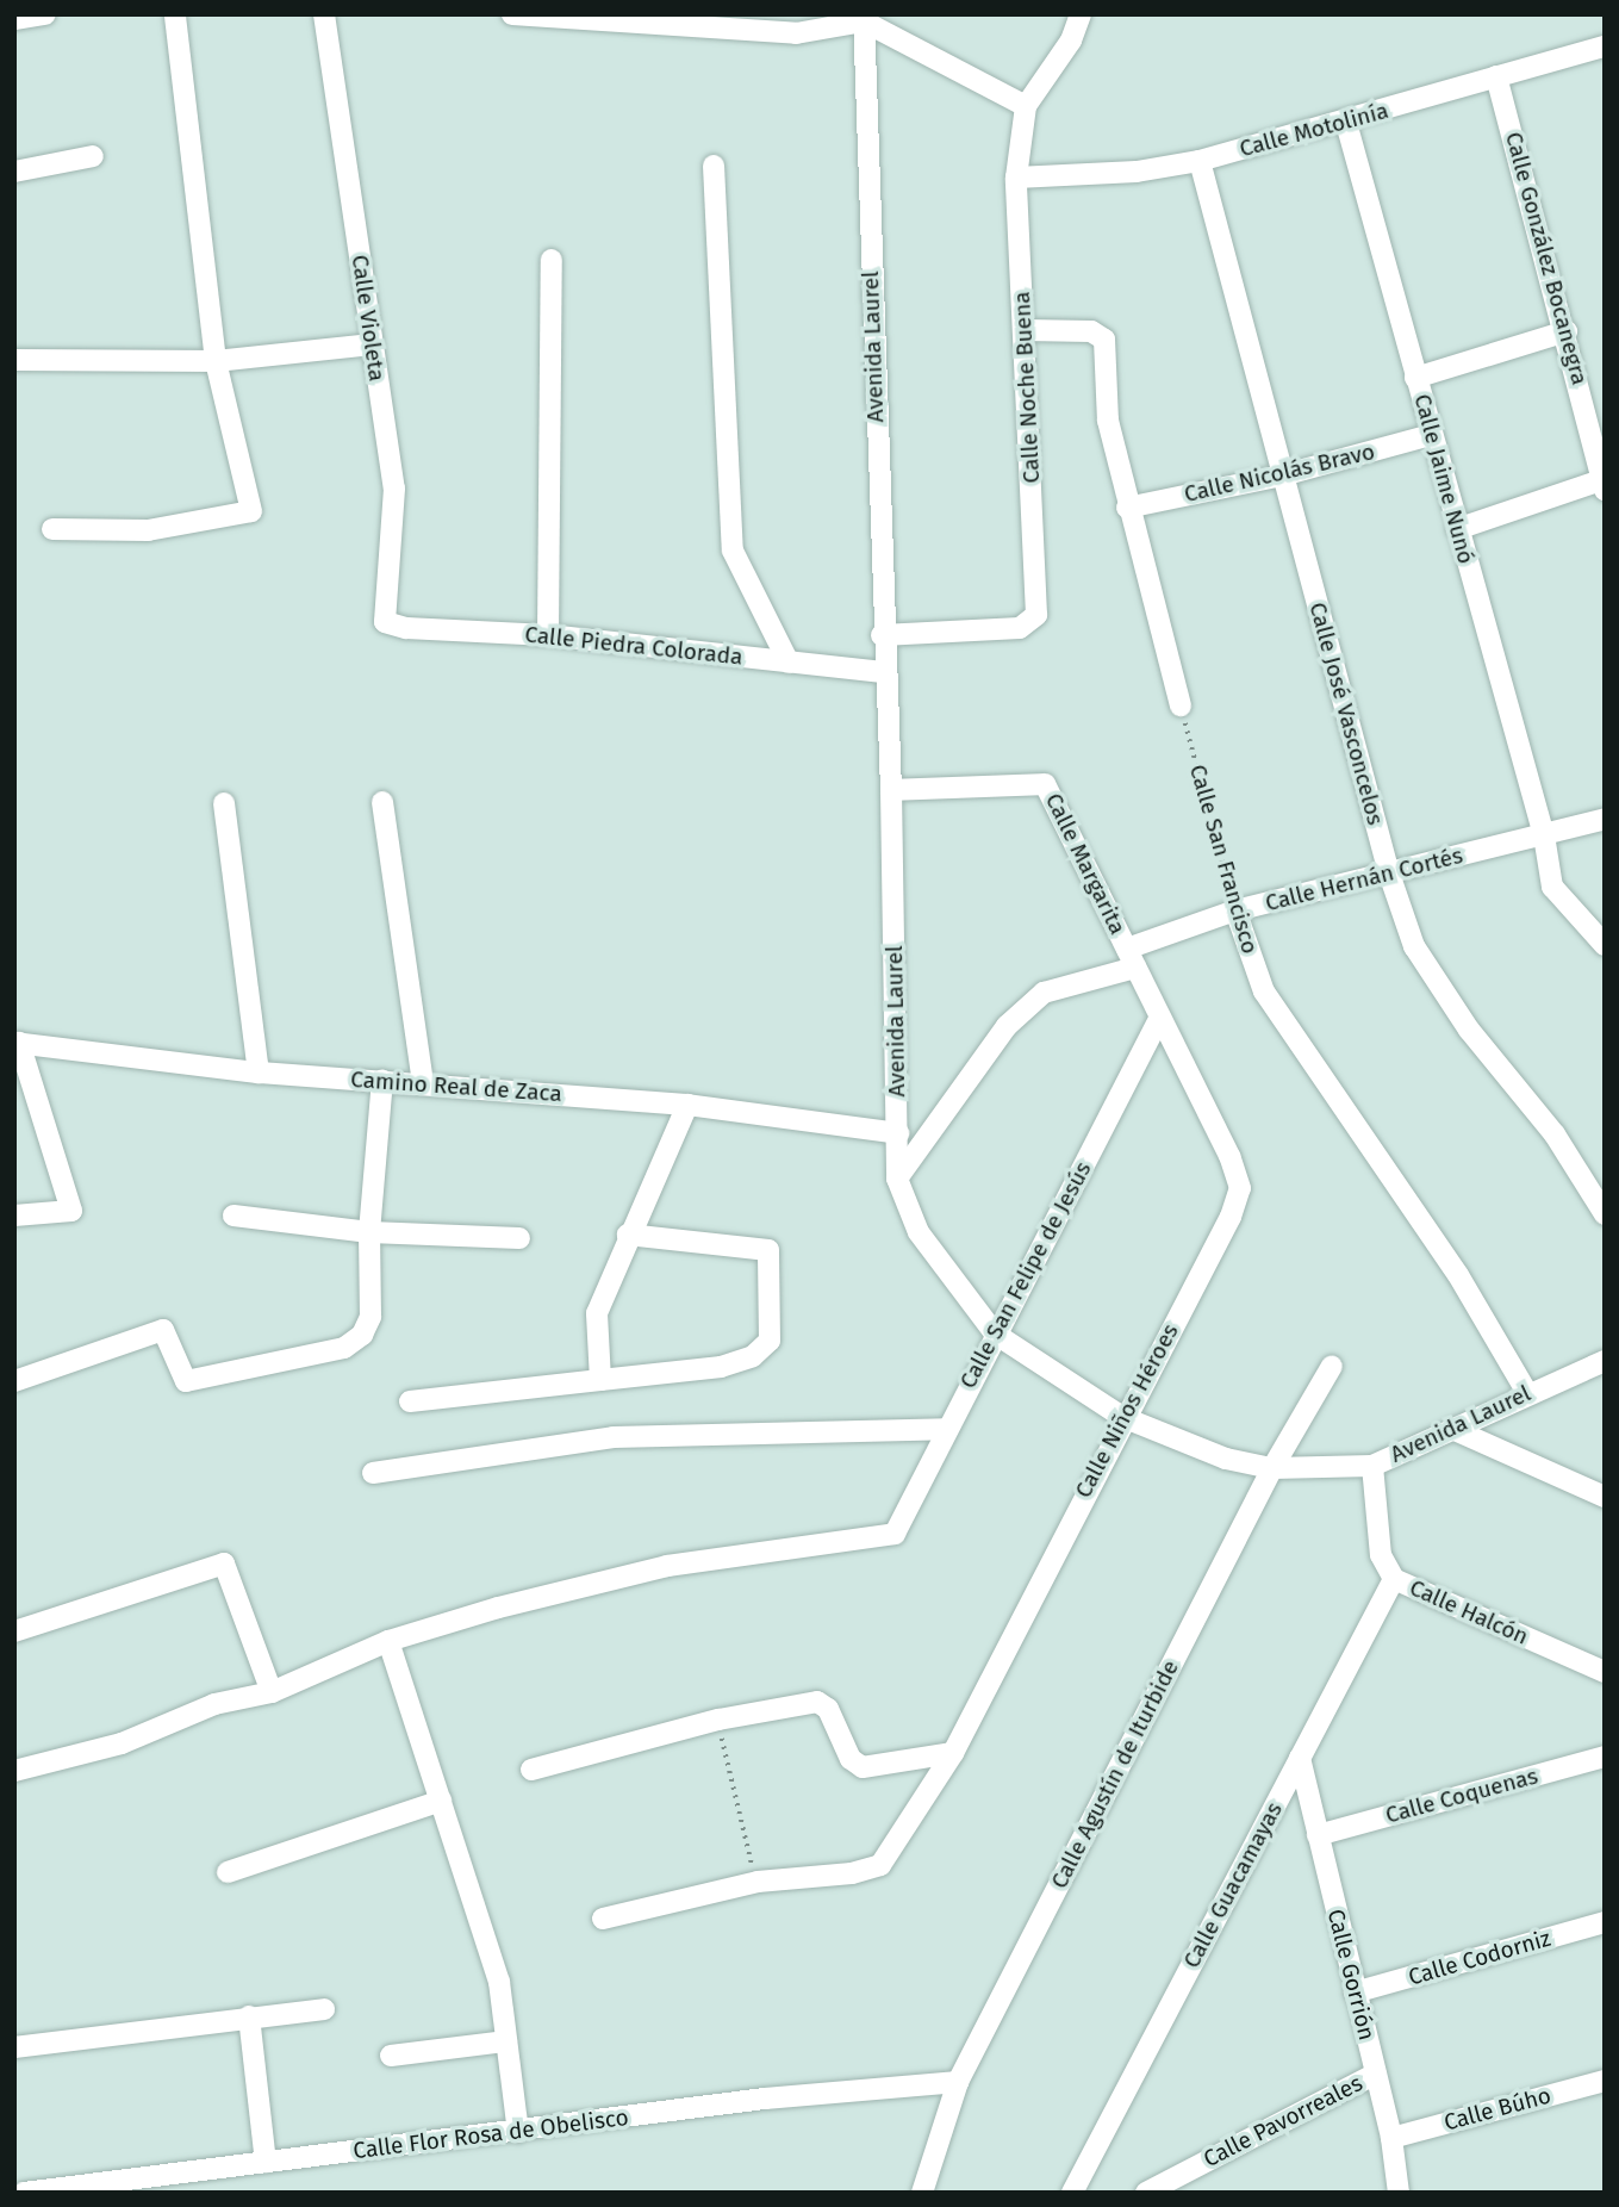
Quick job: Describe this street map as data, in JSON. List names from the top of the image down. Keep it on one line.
{"streets":{"street":["Calle Motolinía","Calle González Bocanegra","Calle Violeta","Avenida Laurel","Calle Noche Buena","Calle Nicolás Bravo","Calle Jaime Nunó","Calle Piedra Colorada","Calle José Vasconcelos","Calle San Francisco","Calle Margarita","Calle Hernán Cortés","Camino Real de Zaca","Calle San Felipe de Jesús","Calle Niños Héroes","Calle Halcón","Calle Agustín de Iturbide","Calle Coquenas","Calle Guacamayas","Calle Codorniz","Calle Gorrión","Calle Búho","Calle Pavorreales","Calle Flor Rosa de Obelisco"]},"crossings":[["Calle Motolinía","Calle González Bocanegra"],["Calle Motolinía","Calle Noche Buena"],["Calle Motolinía","Calle Jaime Nunó"],["Calle Motolinía","Calle José Vasconcelos"],["Calle Violeta","Calle Piedra Colorada"],["Avenida Laurel","Calle Noche Buena"],["Avenida Laurel","Calle Piedra Colorada"],["Avenida Laurel","Calle San Francisco"],["Avenida Laurel","Calle Margarita"],["Avenida Laurel","Calle Hernán Cortés"],["Avenida Laurel","Camino Real de Zaca"],["Avenida Laurel","Calle San Felipe de Jesús"],["Avenida Laurel","Calle Niños Héroes"],["Avenida Laurel","Calle Halcón"],["Avenida Laurel","Calle Agustín de Iturbide"],["Calle Nicolás Bravo","Calle Jaime Nunó"],["Calle Nicolás Bravo","Calle José Vasconcelos"],["Calle Jaime Nunó","Calle Hernán Cortés"],["Calle José Vasconcelos","Calle Hernán Cortés"],["Calle San Francisco","Calle Hernán Cortés"],["Calle Margarita","Calle Hernán Cortés"],["Calle Margarita","Calle Niños Héroes"],["Calle Hernán Cortés","Calle Niños Héroes"],["Calle San Felipe de Jesús","Calle Niños Héroes"],["Calle Halcón","Calle Guacamayas"],["Calle Agustín de Iturbide","Calle Flor Rosa de Obelisco"],["Calle Coquenas","Calle Gorrión"],["Calle Guacamayas","Calle Gorrión"],["Calle Codorniz","Calle Gorrión"],["Calle Gorrión","Calle Búho"],["Calle Gorrión","Calle Pavorreales"]]}
